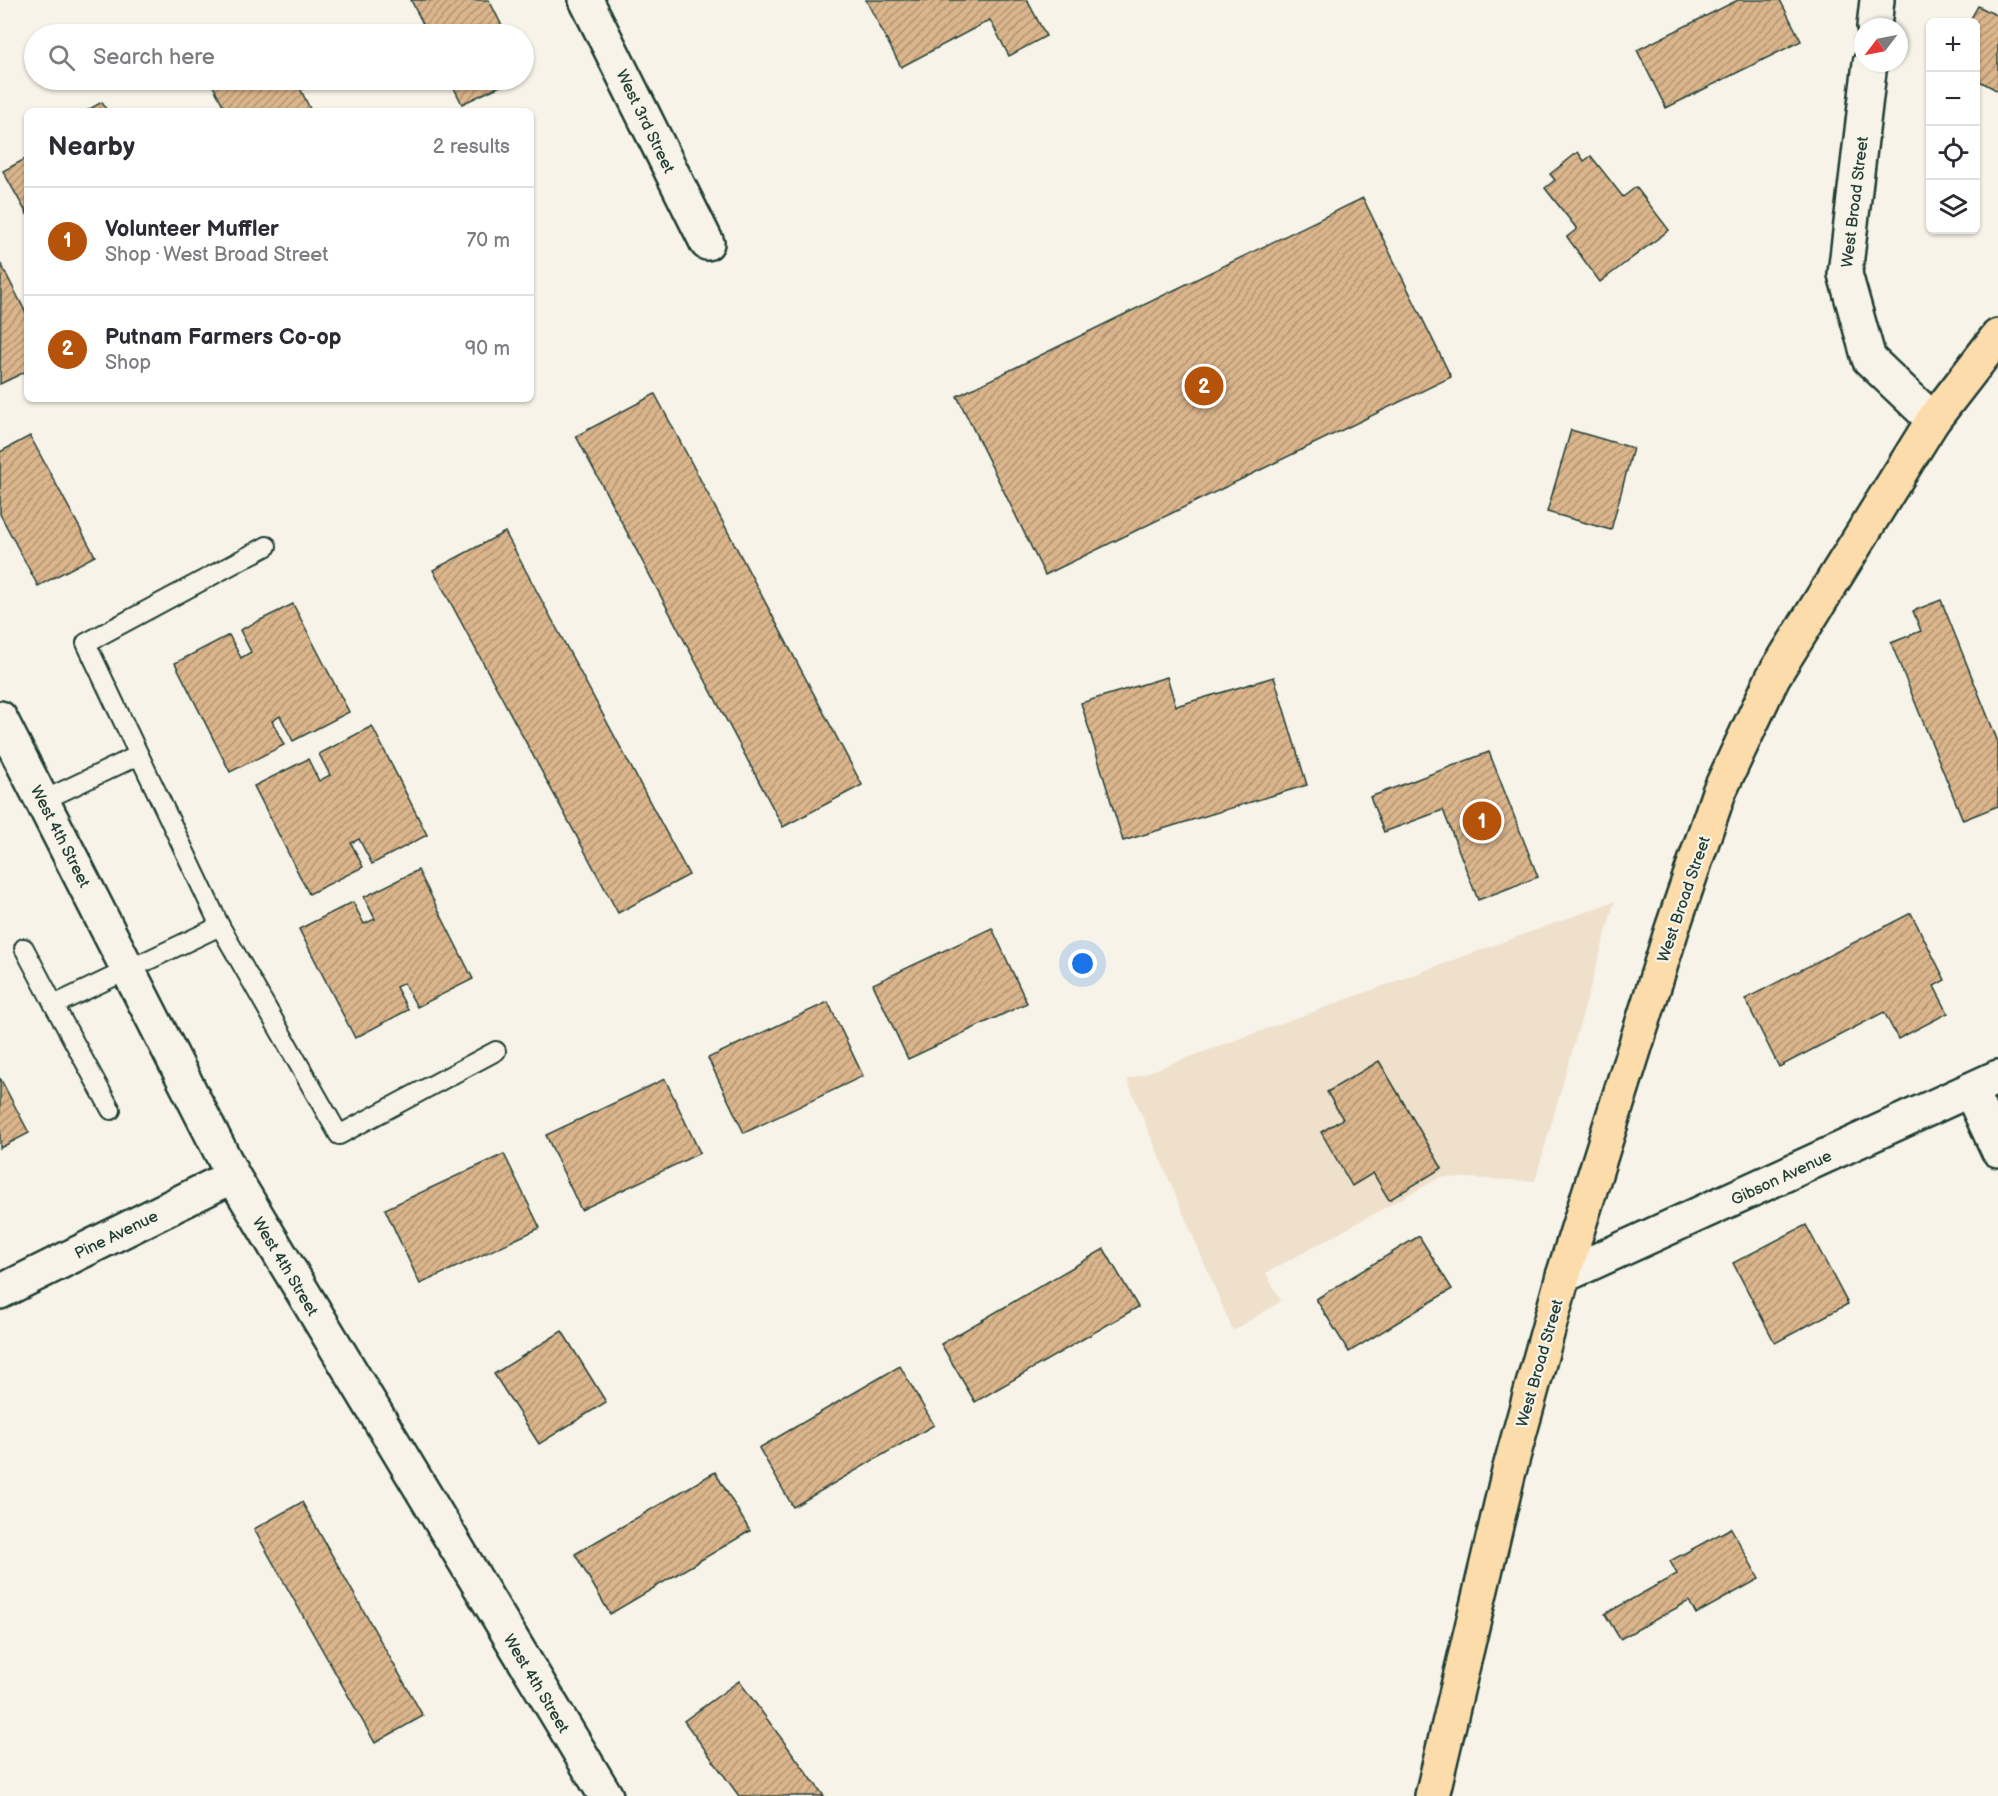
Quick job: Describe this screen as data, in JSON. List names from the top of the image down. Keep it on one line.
{"streets":{"main road":["West Broad Street"],"street":["West 3rd Street","West 4th Street","Gibson Avenue","Pine Avenue"]},"crossings":[["West Broad Street","Gibson Avenue"],["West 4th Street","Pine Avenue"]],"north":"bottom left","page":{"map_buttons":["+","−"],"search":"Search here","heading":["Nearby","2 results"],"list":[{"mark":"1","name":"Volunteer Muffler","note":"Shop · West Broad Street","value":"70 m"},{"mark":"2","name":"Putnam Farmers Co-op","note":"Shop","value":"90 m"}],"pins":["2","1"]}}
